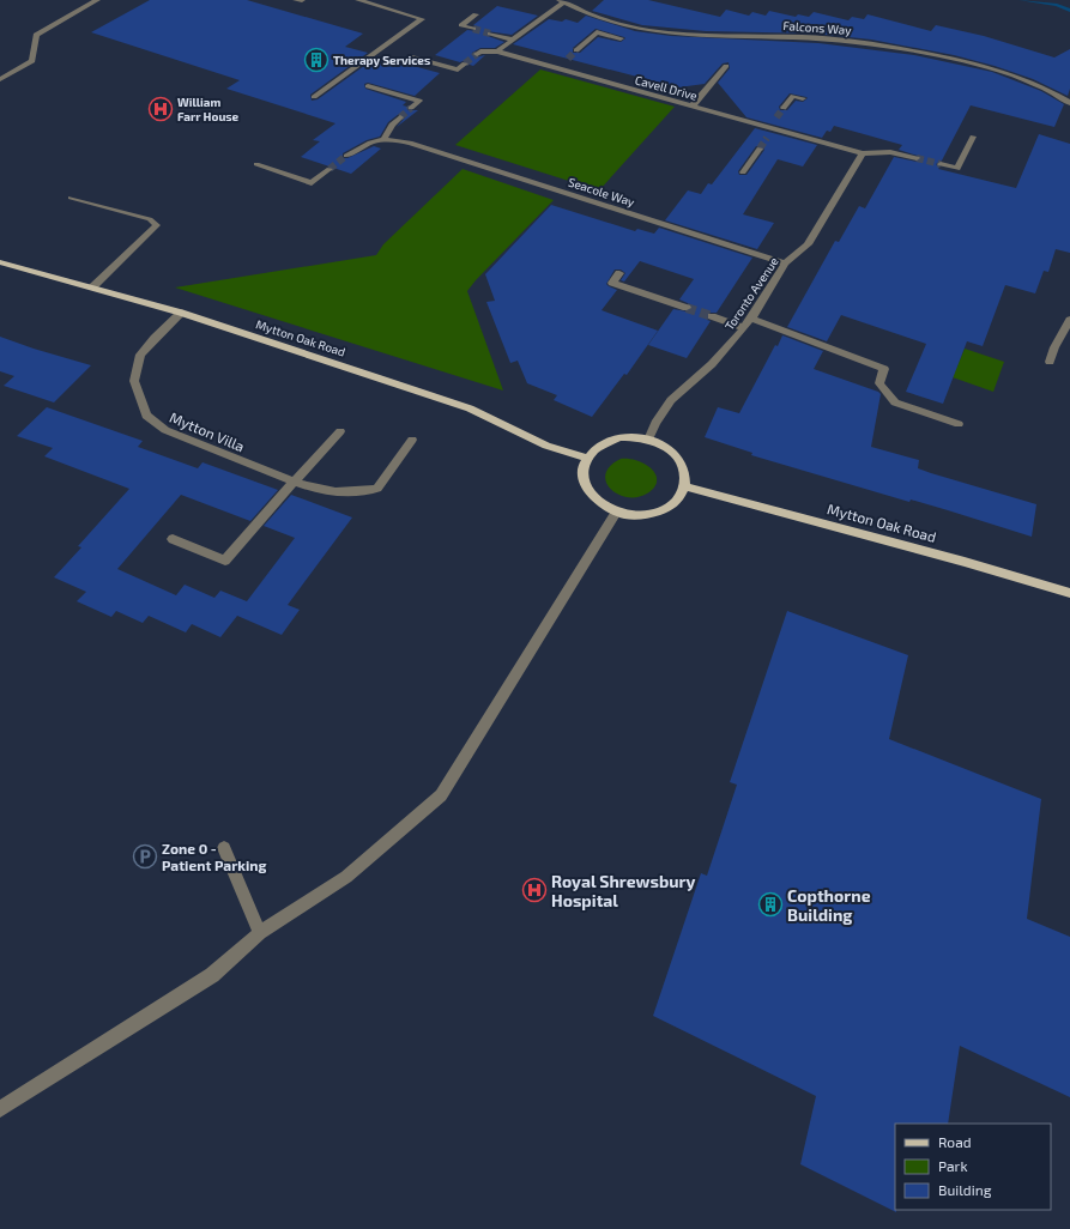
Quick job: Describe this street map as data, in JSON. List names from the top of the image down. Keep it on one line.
{"streets":{"main road":["Mytton Oak Road"],"street":["Falcons Way","Cavell Drive","Seacole Way","Toronto Avenue","Mytton Villa"]},"crossings":[["Cavell Drive","Toronto Avenue"],["Seacole Way","Toronto Avenue"],["Toronto Avenue","Mytton Oak Road"],["Mytton Oak Road","Mytton Villa"]],"places":{"building":["Therapy Services","Copthorne Building"],"hospital":["William Farr House","Royal Shrewsbury Hospital"],"parking":["Zone 0 - Patient Parking"]},"legend":["Road","Park","Building"]}
